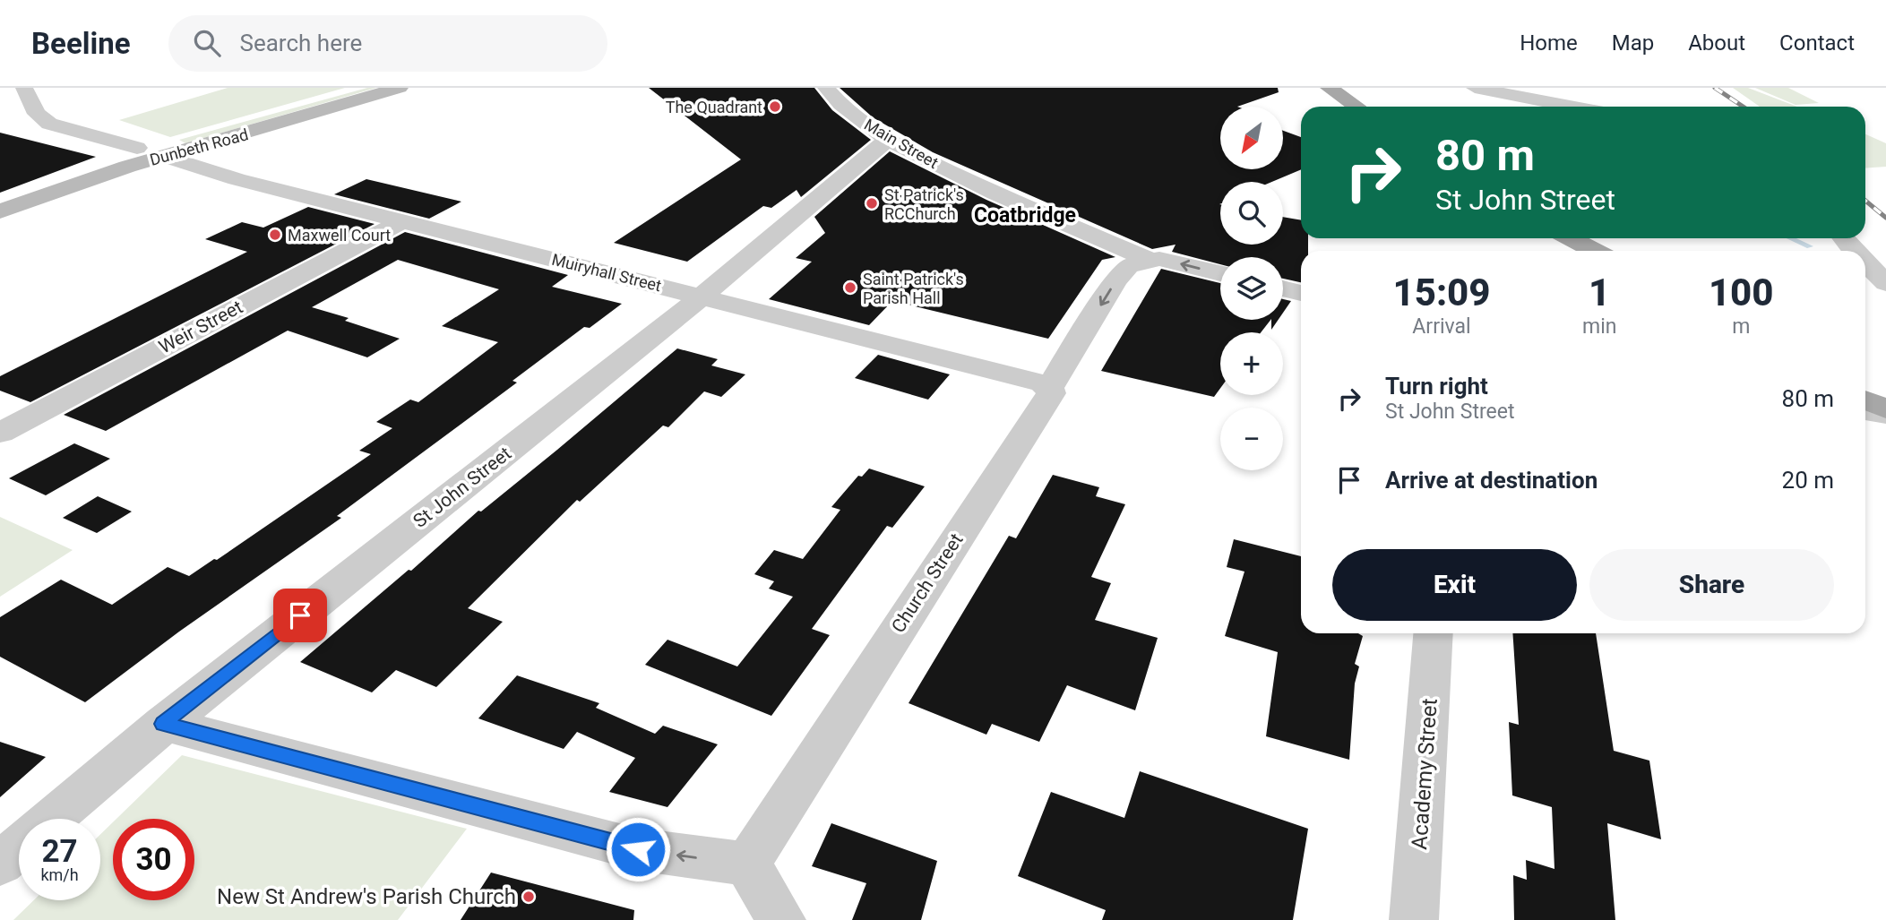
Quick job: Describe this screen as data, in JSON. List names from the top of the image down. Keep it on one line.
{"streets":{"main road":["Dunbeth Road"],"street":["Main Street","Muiryhall Street","Weir Street","St John Street","Church Street","Academy Street"]},"crossings":[["Main Street","St John Street"],["Main Street","Church Street"],["Dunbeth Road","Muiryhall Street"],["Muiryhall Street","Weir Street"],["Muiryhall Street","St John Street"],["Muiryhall Street","Church Street"]],"districts":["Coatbridge"],"places":["The Quadrant","St Patrick's RCChurch","Maxwell Court","Saint Patrick's Parish Hall","New St Andrew's Parish Church"],"north":"bottom left","page":{"header":"Beeline","search":"Search here","nav":["Home","Map","About","Contact"],"map_buttons":["+","−"],"turn":["80 m","St John Street"],"eta":["15:09","Arrival","1","min","100","m"],"list":[{"name":"Turn right","note":"St John Street","value":"80 m"},{"name":"Arrive at destination","value":"20 m"}],"buttons":["Exit","Share"],"speed":"27 km/h","limit":"30"}}
